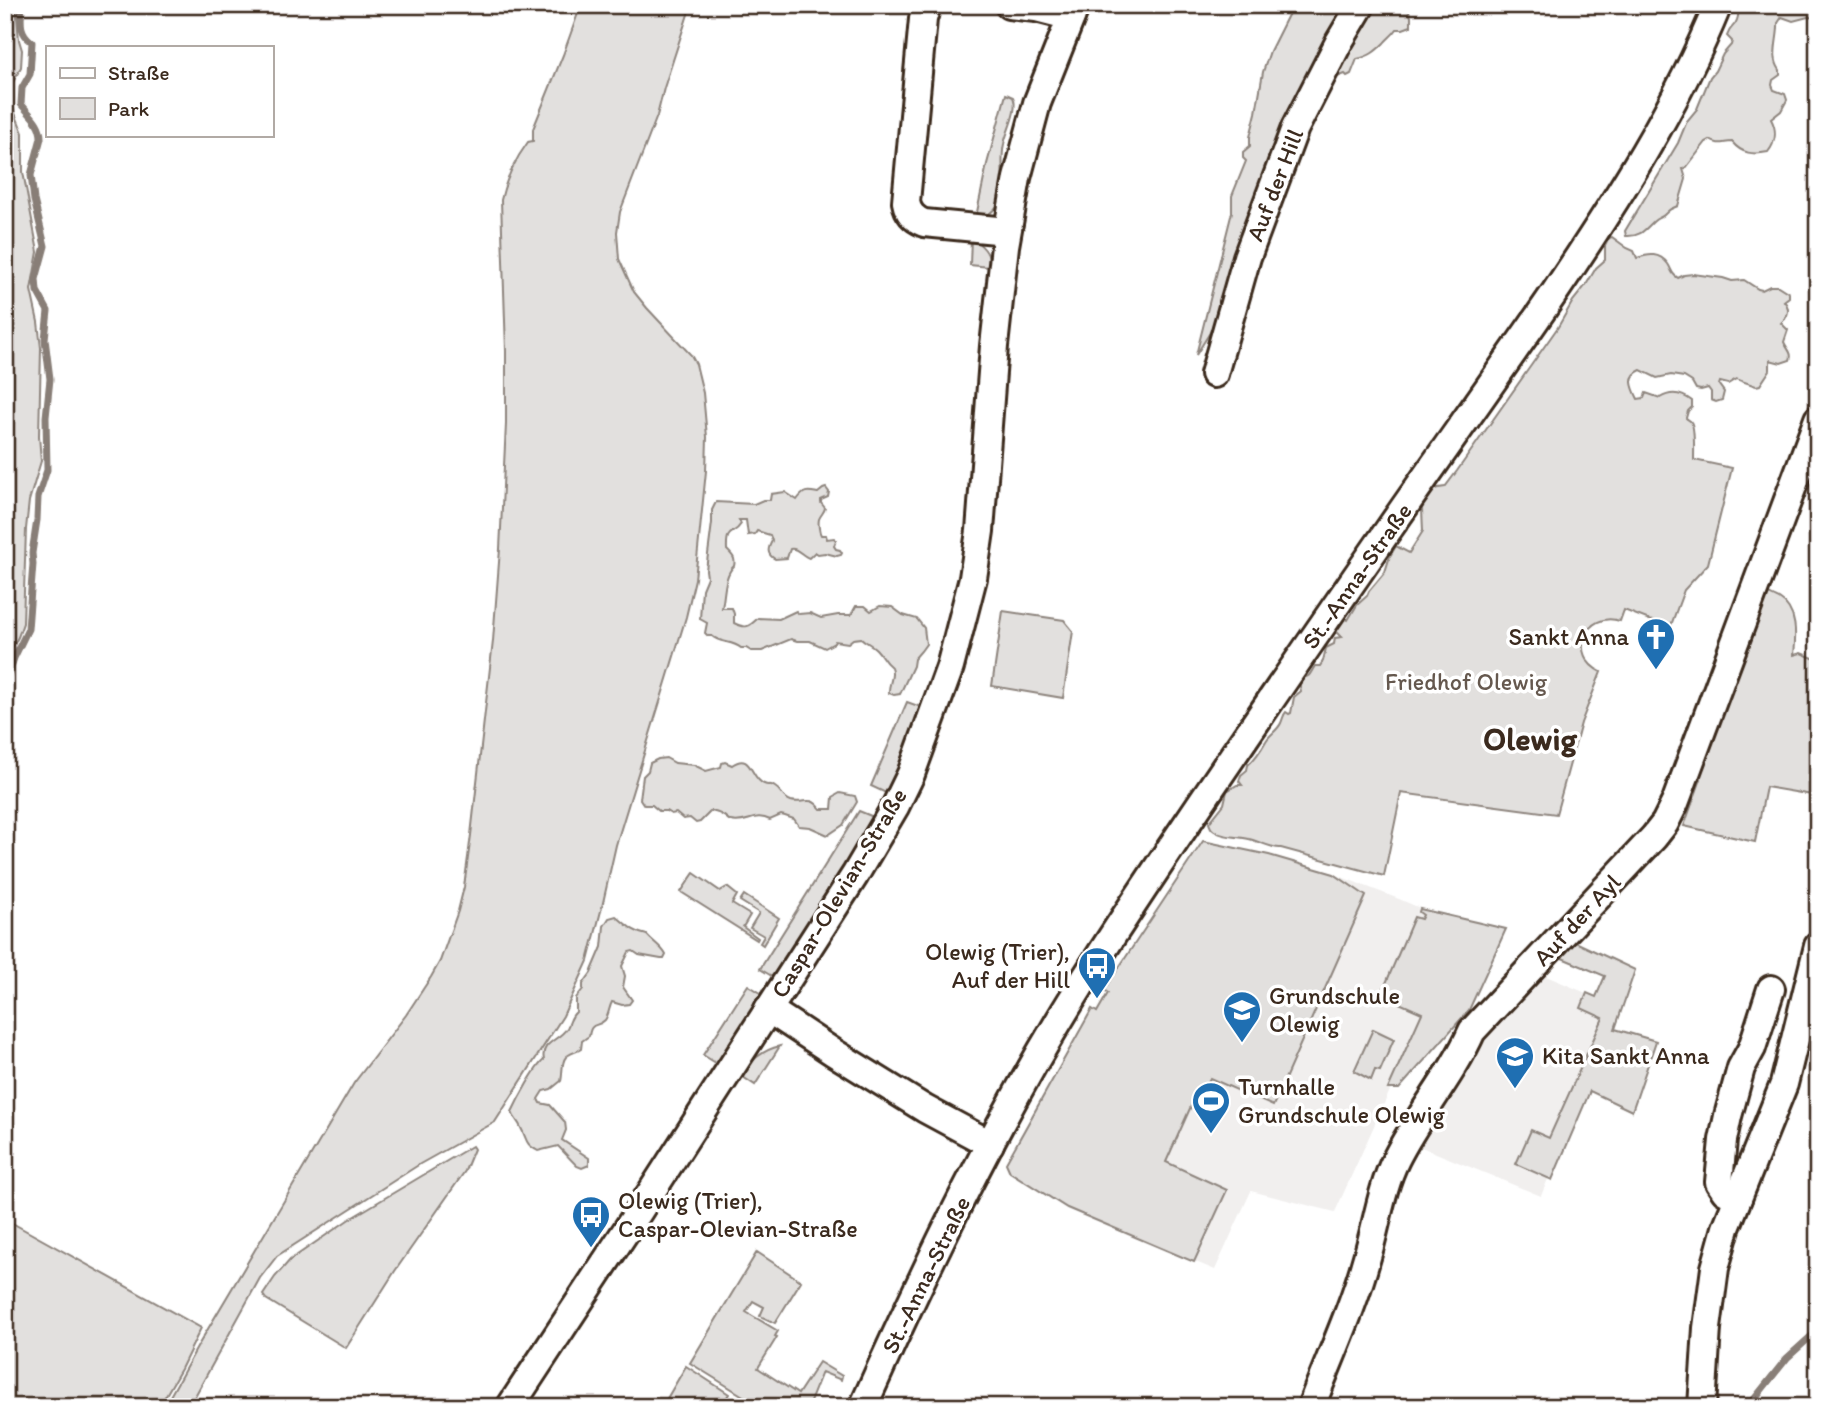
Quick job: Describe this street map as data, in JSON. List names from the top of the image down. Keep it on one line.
{"streets":{"street":["Auf der Hill","St.-Anna-Straße","Caspar-Olevian-Straße","Auf der Ayl"]},"districts":["Olewig"],"parks":["Friedhof Olewig"],"places":{"church":["Sankt Anna"],"bus stop":["Olewig (Trier), Auf der Hill","Olewig (Trier), Caspar-Olevian-Straße"],"school or university":["Grundschule Olewig","Kita Sankt Anna"],"sports":["Turnhalle Grundschule Olewig"]},"legend":["Straße","Park"]}
